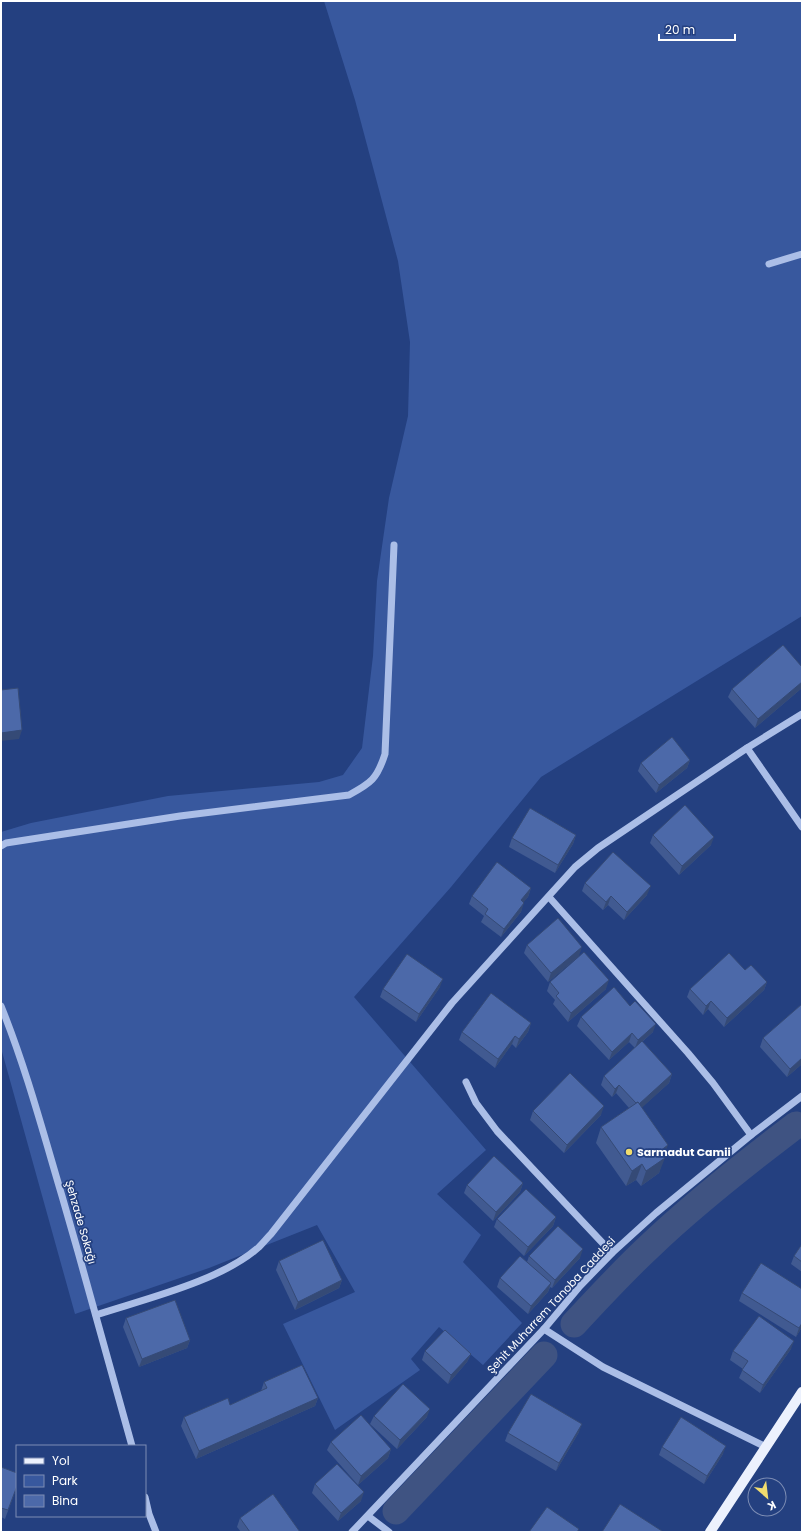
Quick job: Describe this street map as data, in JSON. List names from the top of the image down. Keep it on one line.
{"streets":{"street":["Şehzade Sokağı","Şehit Muharrem Tanoba Caddesi"]},"places":["Sarmadut Camii"],"legend":["Yol","Park","Bina"],"scale_bar":"20 m","north":"bottom right"}
